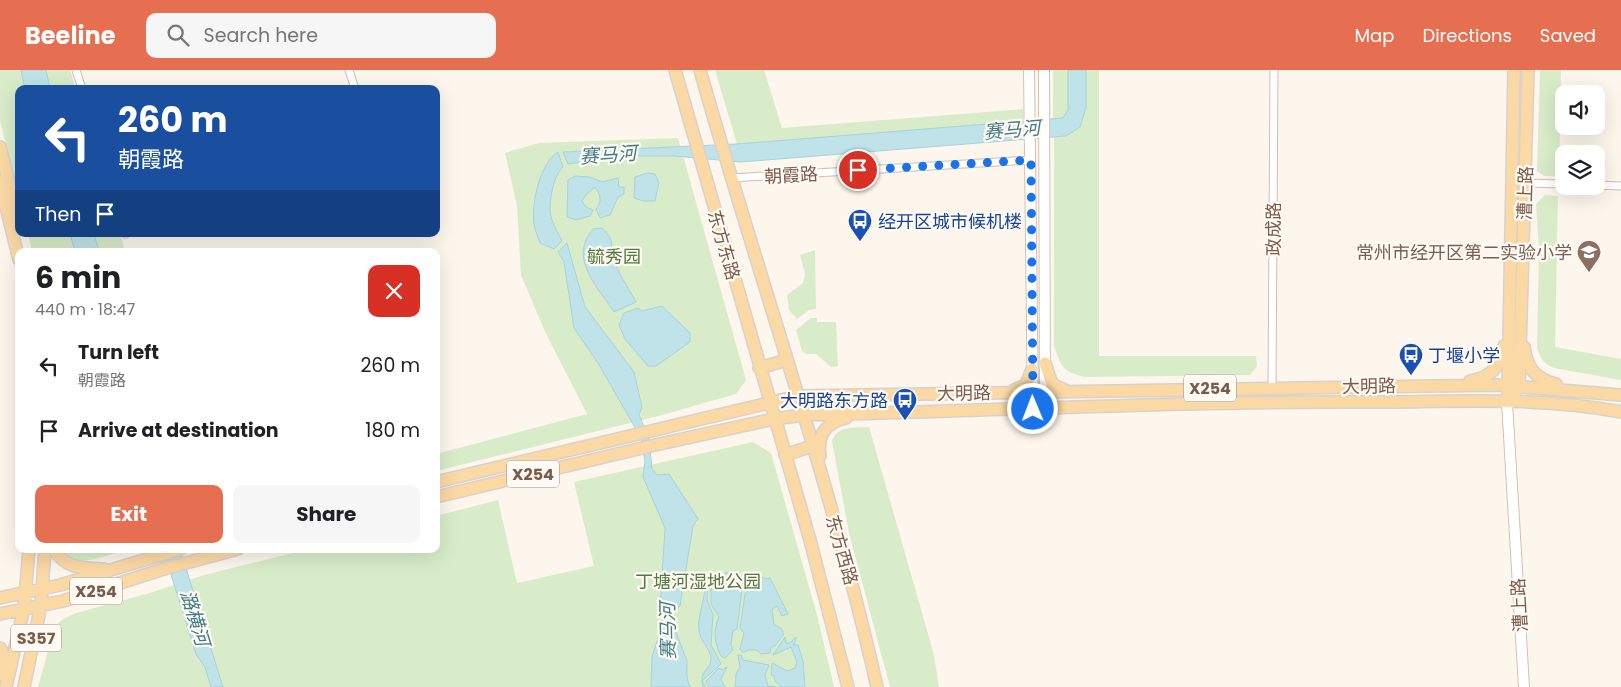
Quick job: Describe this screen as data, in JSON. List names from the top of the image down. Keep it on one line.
{"streets":{"main road":["漕上路","东方东路","大明路","X254","东方西路","S357"],"street":["朝霞路","政成路"]},"crossings":[["朝霞路","东方东路"],["漕上路","大明路"],["政成路","大明路"],["东方东路","大明路"],["东方东路","东方西路"],["大明路","东方西路"],["X254","S357"]],"water":["赛马河","潞横河"],"parks":["毓秀园","丁塘河湿地公园"],"places":{"bus stop":["经开区城市候机楼","丁堰小学","大明路东方路"],"school or university":["常州市经开区第二实验小学"]},"page":{"header":"Beeline","search":"Search here","nav":["Map","Directions","Saved"],"turn":["260 m","朝霞路"],"then":"Then","heading":["6 min","440 m · 18:47"],"list":[{"name":"Turn left","note":"朝霞路","value":"260 m"},{"name":"Arrive at destination","value":"180 m"}],"buttons":["Exit","Share"]}}
